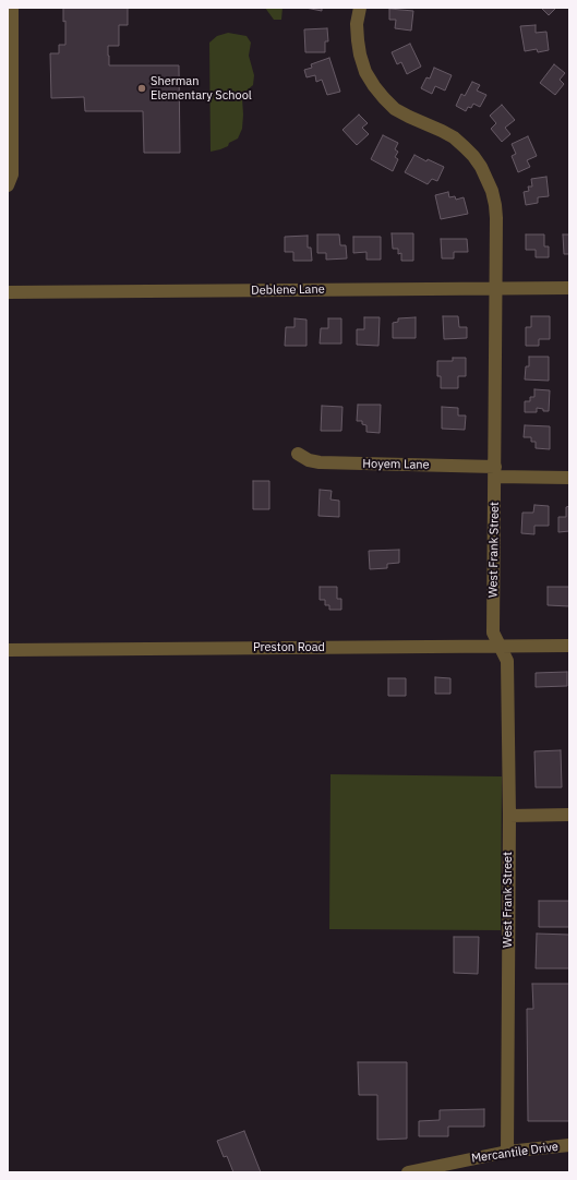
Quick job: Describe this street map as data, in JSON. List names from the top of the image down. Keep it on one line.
{"streets":{"street":["Deblene Lane","Hoyem Lane","West Frank Street","Preston Road","Mercantile Drive"]},"crossings":[["Deblene Lane","West Frank Street"],["Hoyem Lane","West Frank Street"],["West Frank Street","Preston Road"],["West Frank Street","Mercantile Drive"]],"places":["Sherman Elementary School"]}
